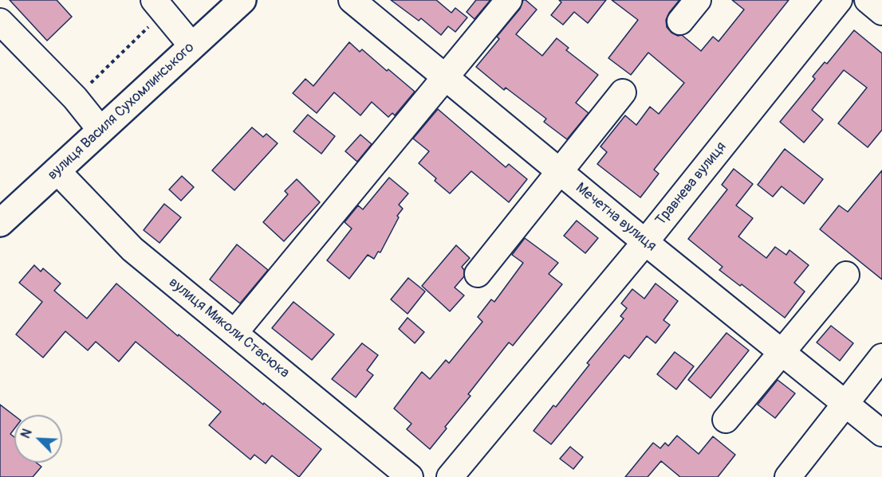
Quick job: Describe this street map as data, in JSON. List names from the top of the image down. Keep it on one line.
{"streets":{"main road":["вулиця Василя Сухомлинського"],"street":["Травнева вулиця","Мечетна вулиця","вулиця Миколи Стасюка"]},"crossings":[["вулиця Василя Сухомлинського","вулиця Миколи Стасюка"],["Травнева вулиця","Мечетна вулиця"]],"north":"top left"}
